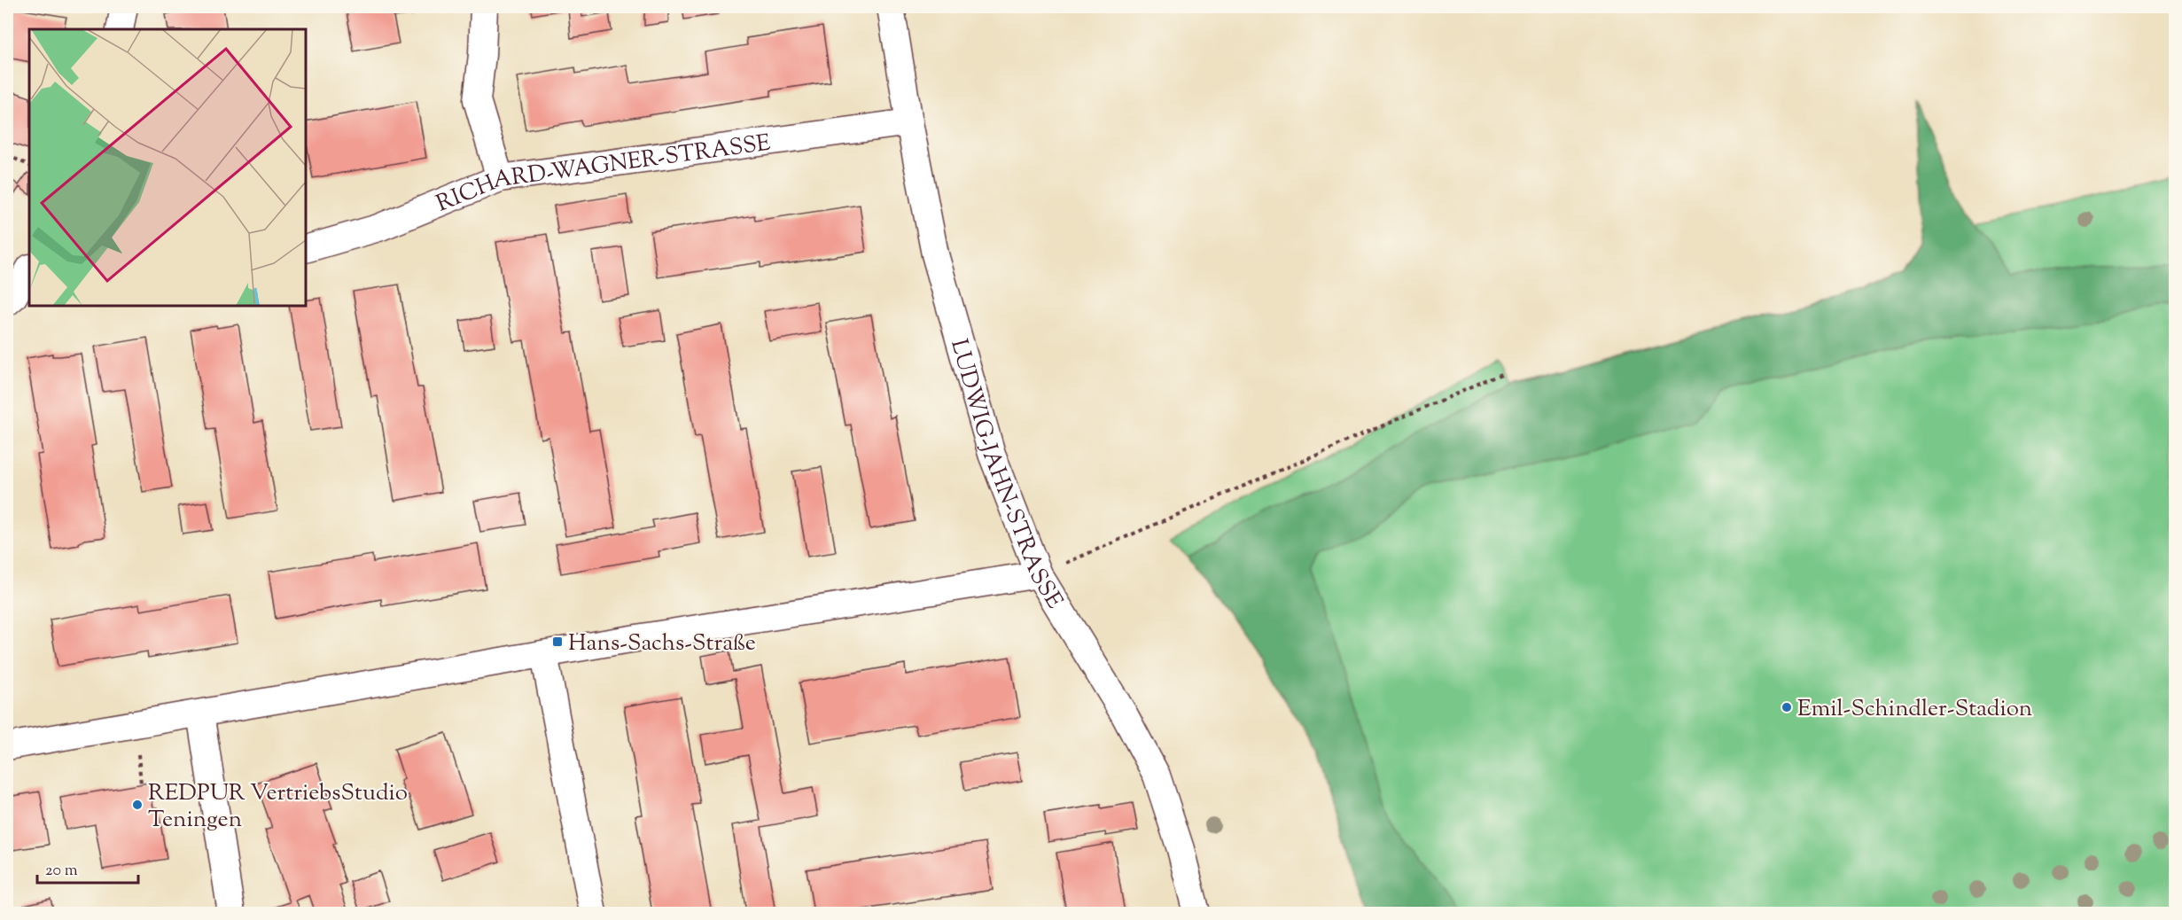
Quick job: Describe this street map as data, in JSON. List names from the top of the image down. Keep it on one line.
{"streets":{"street":["RICHARD-WAGNER-STRASSE","LUDWIG-JAHN-STRASSE"]},"crossings":[["RICHARD-WAGNER-STRASSE","LUDWIG-JAHN-STRASSE"]],"places":{"transit":["Hans-Sachs-Straße"],"other":["Emil-Schindler-Stadion","REDPUR VertriebsStudio Teningen"]},"scale_bar":"20 m"}
